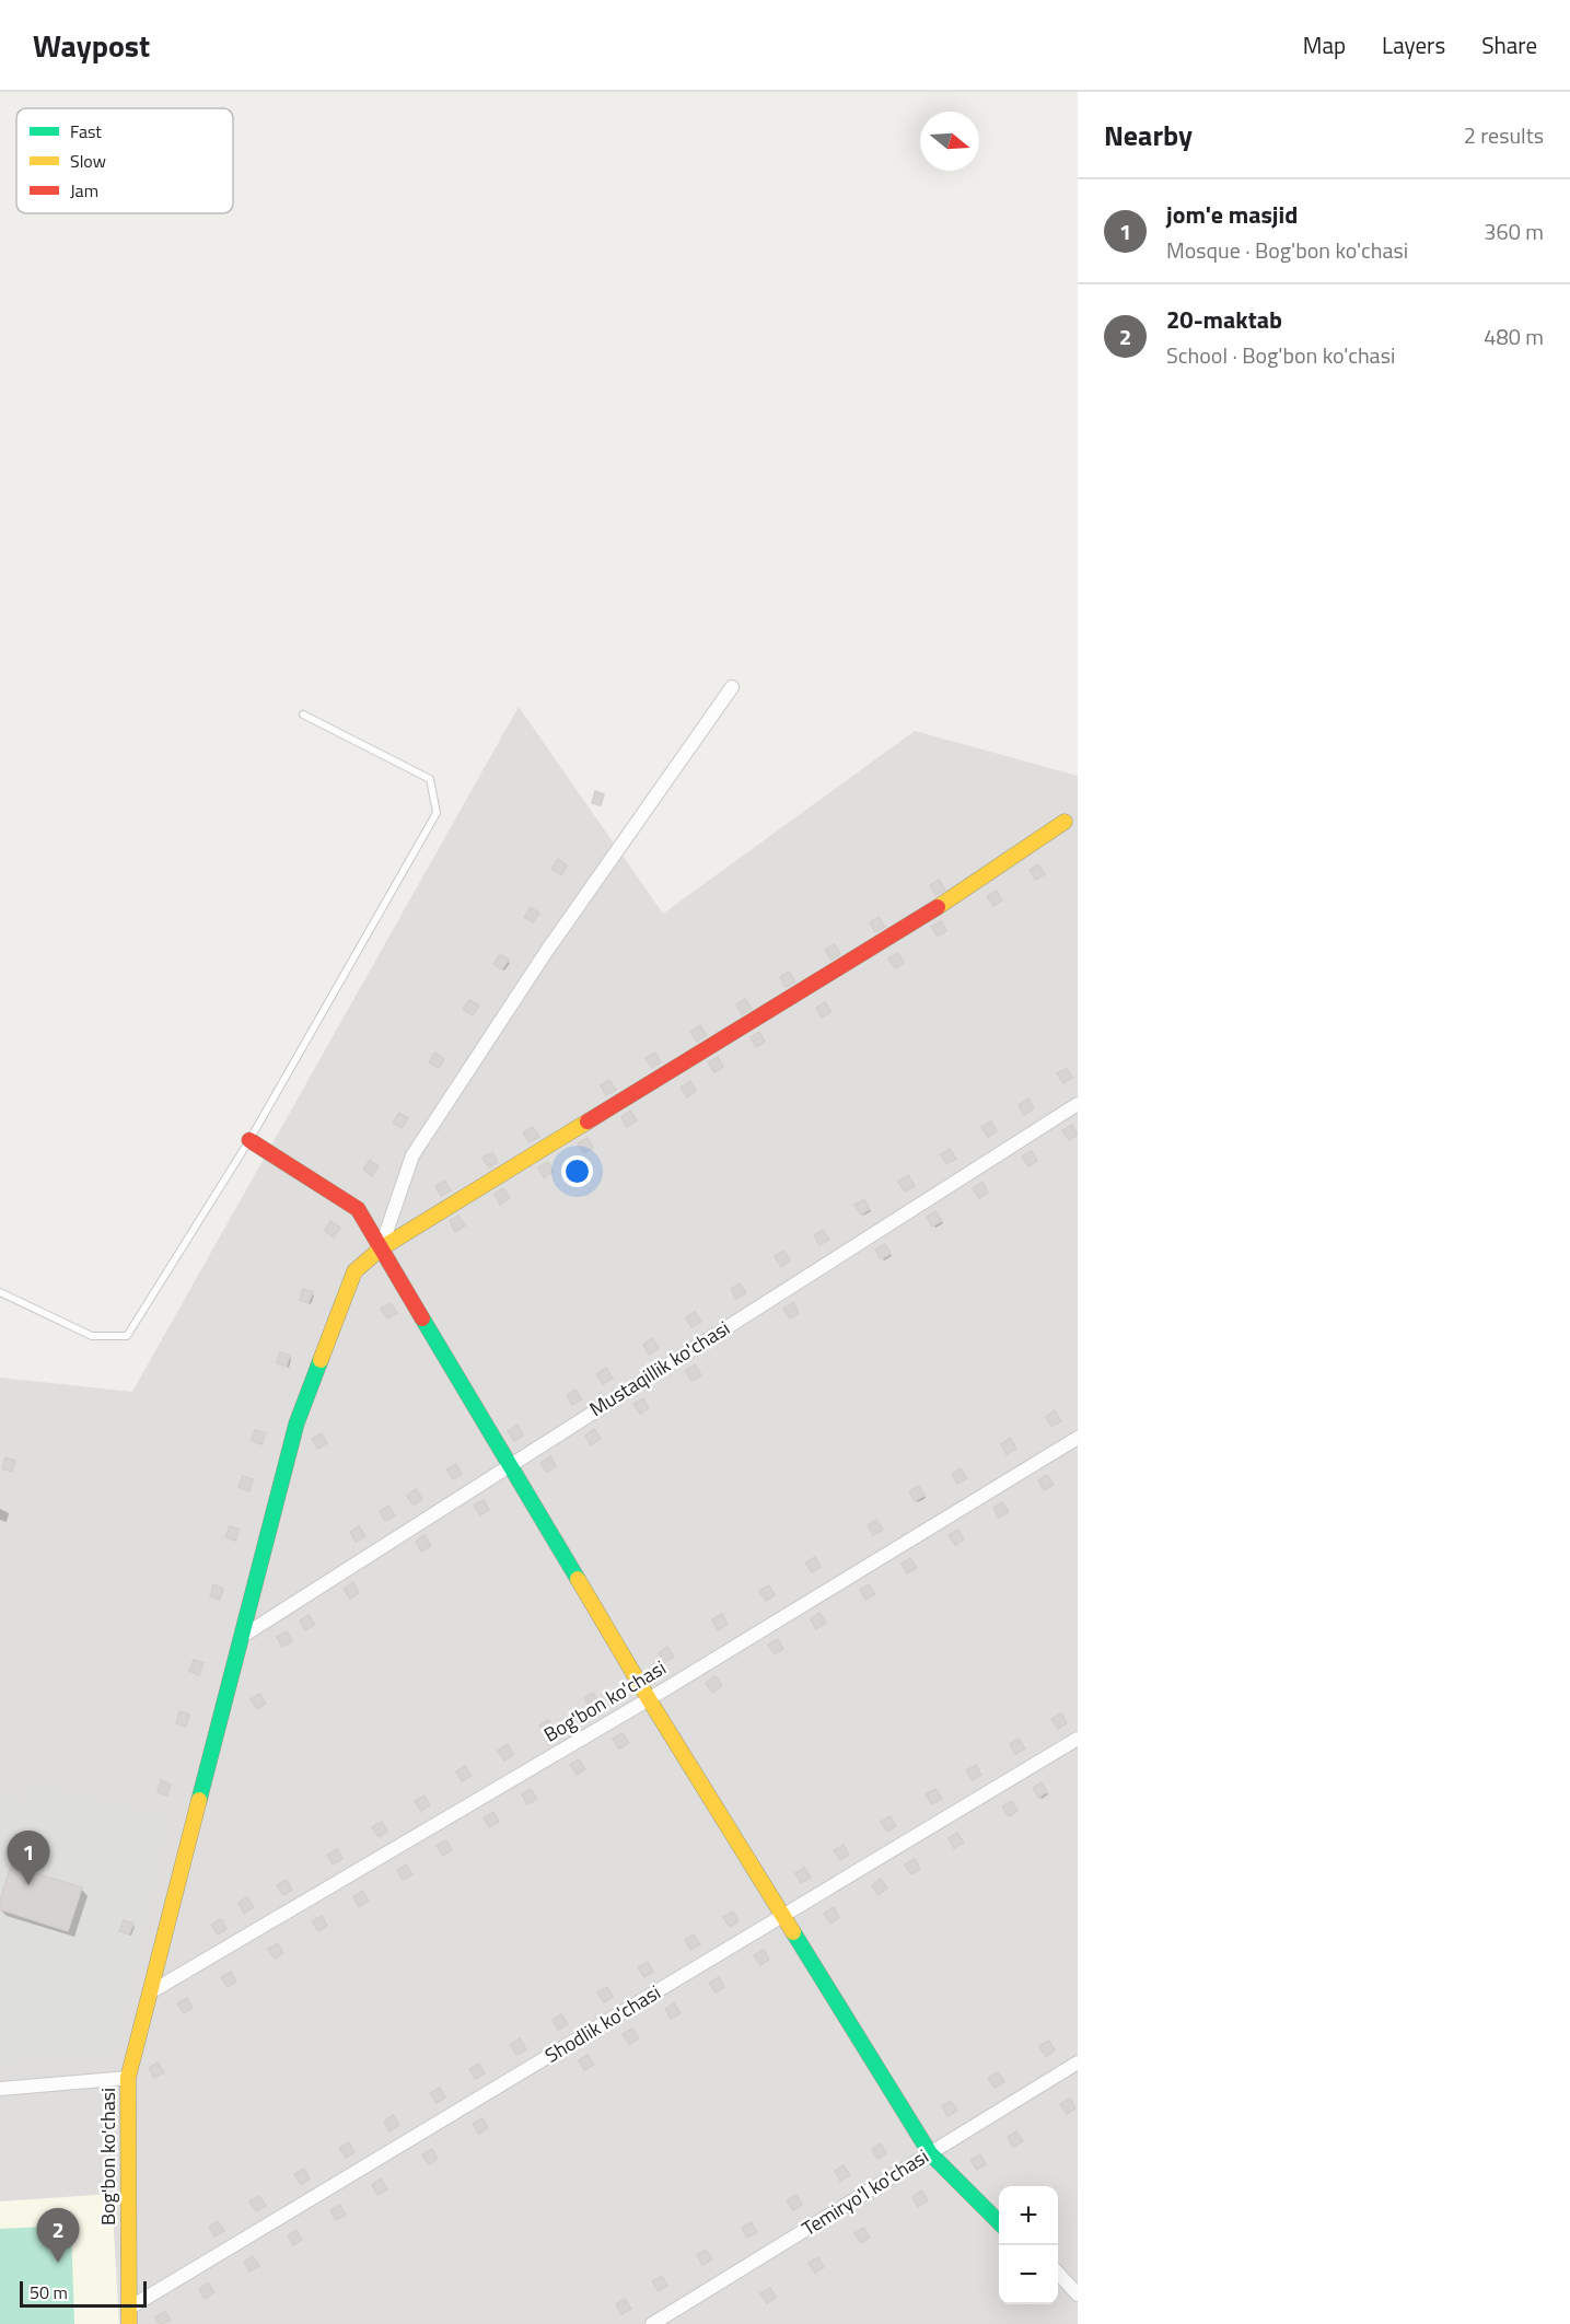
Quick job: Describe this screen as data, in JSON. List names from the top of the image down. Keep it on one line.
{"streets":{"street":["Mustaqillik ko'chasi","Bog'bon ko'chasi","Shodlik ko'chasi","Temiryo'l ko'chasi"]},"crossings":[["Mustaqillik ko'chasi","Bog'bon ko'chasi"],["Bog'bon ko'chasi","Shodlik ko'chasi"]],"legend":["Fast","Slow","Jam"],"scale_bar":"50 m","north":"right","page":{"header":"Waypost","nav":["Map","Layers","Share"],"heading":["Nearby","2 results"],"list":[{"mark":"1","name":"jom'e masjid","note":"Mosque · Bog'bon ko'chasi","value":"360 m"},{"mark":"2","name":"20-maktab","note":"School · Bog'bon ko'chasi","value":"480 m"}],"pins":["1","2"],"map_buttons":["+","−"],"scale":"50 m"}}
